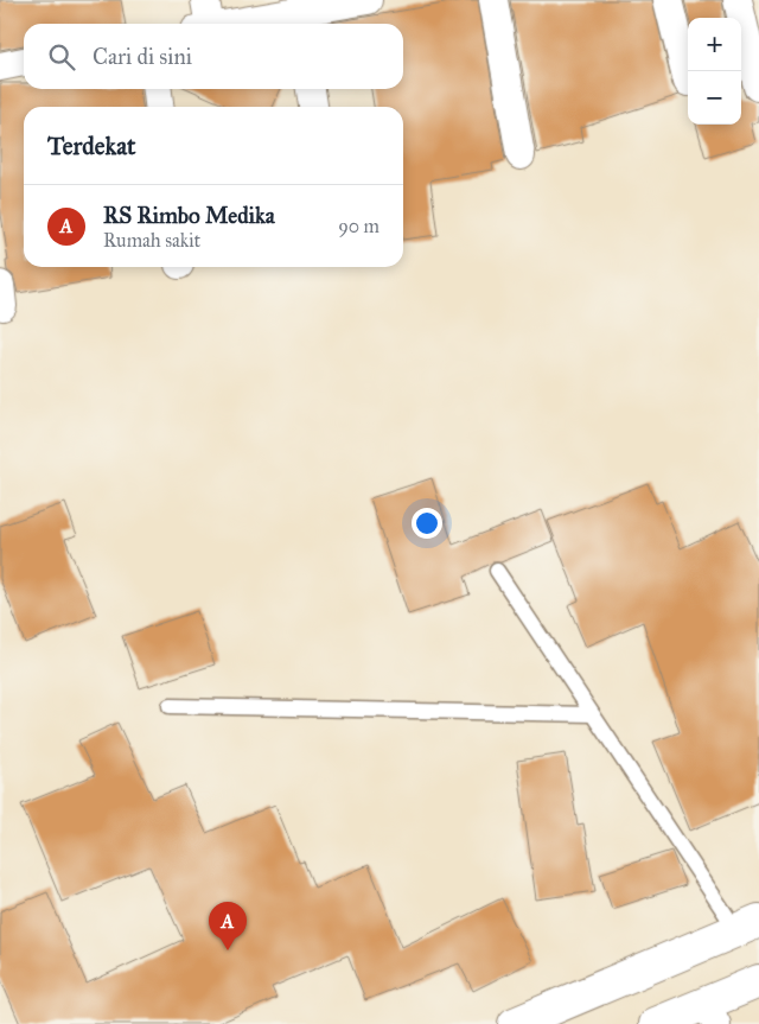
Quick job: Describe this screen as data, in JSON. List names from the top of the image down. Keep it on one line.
{"page":{"map_buttons":["+","−"],"search":"Cari di sini","heading":"Terdekat","list":[{"mark":"A","name":"RS Rimbo Medika","note":"Rumah sakit","value":"90 m"}],"pins":"A"}}
